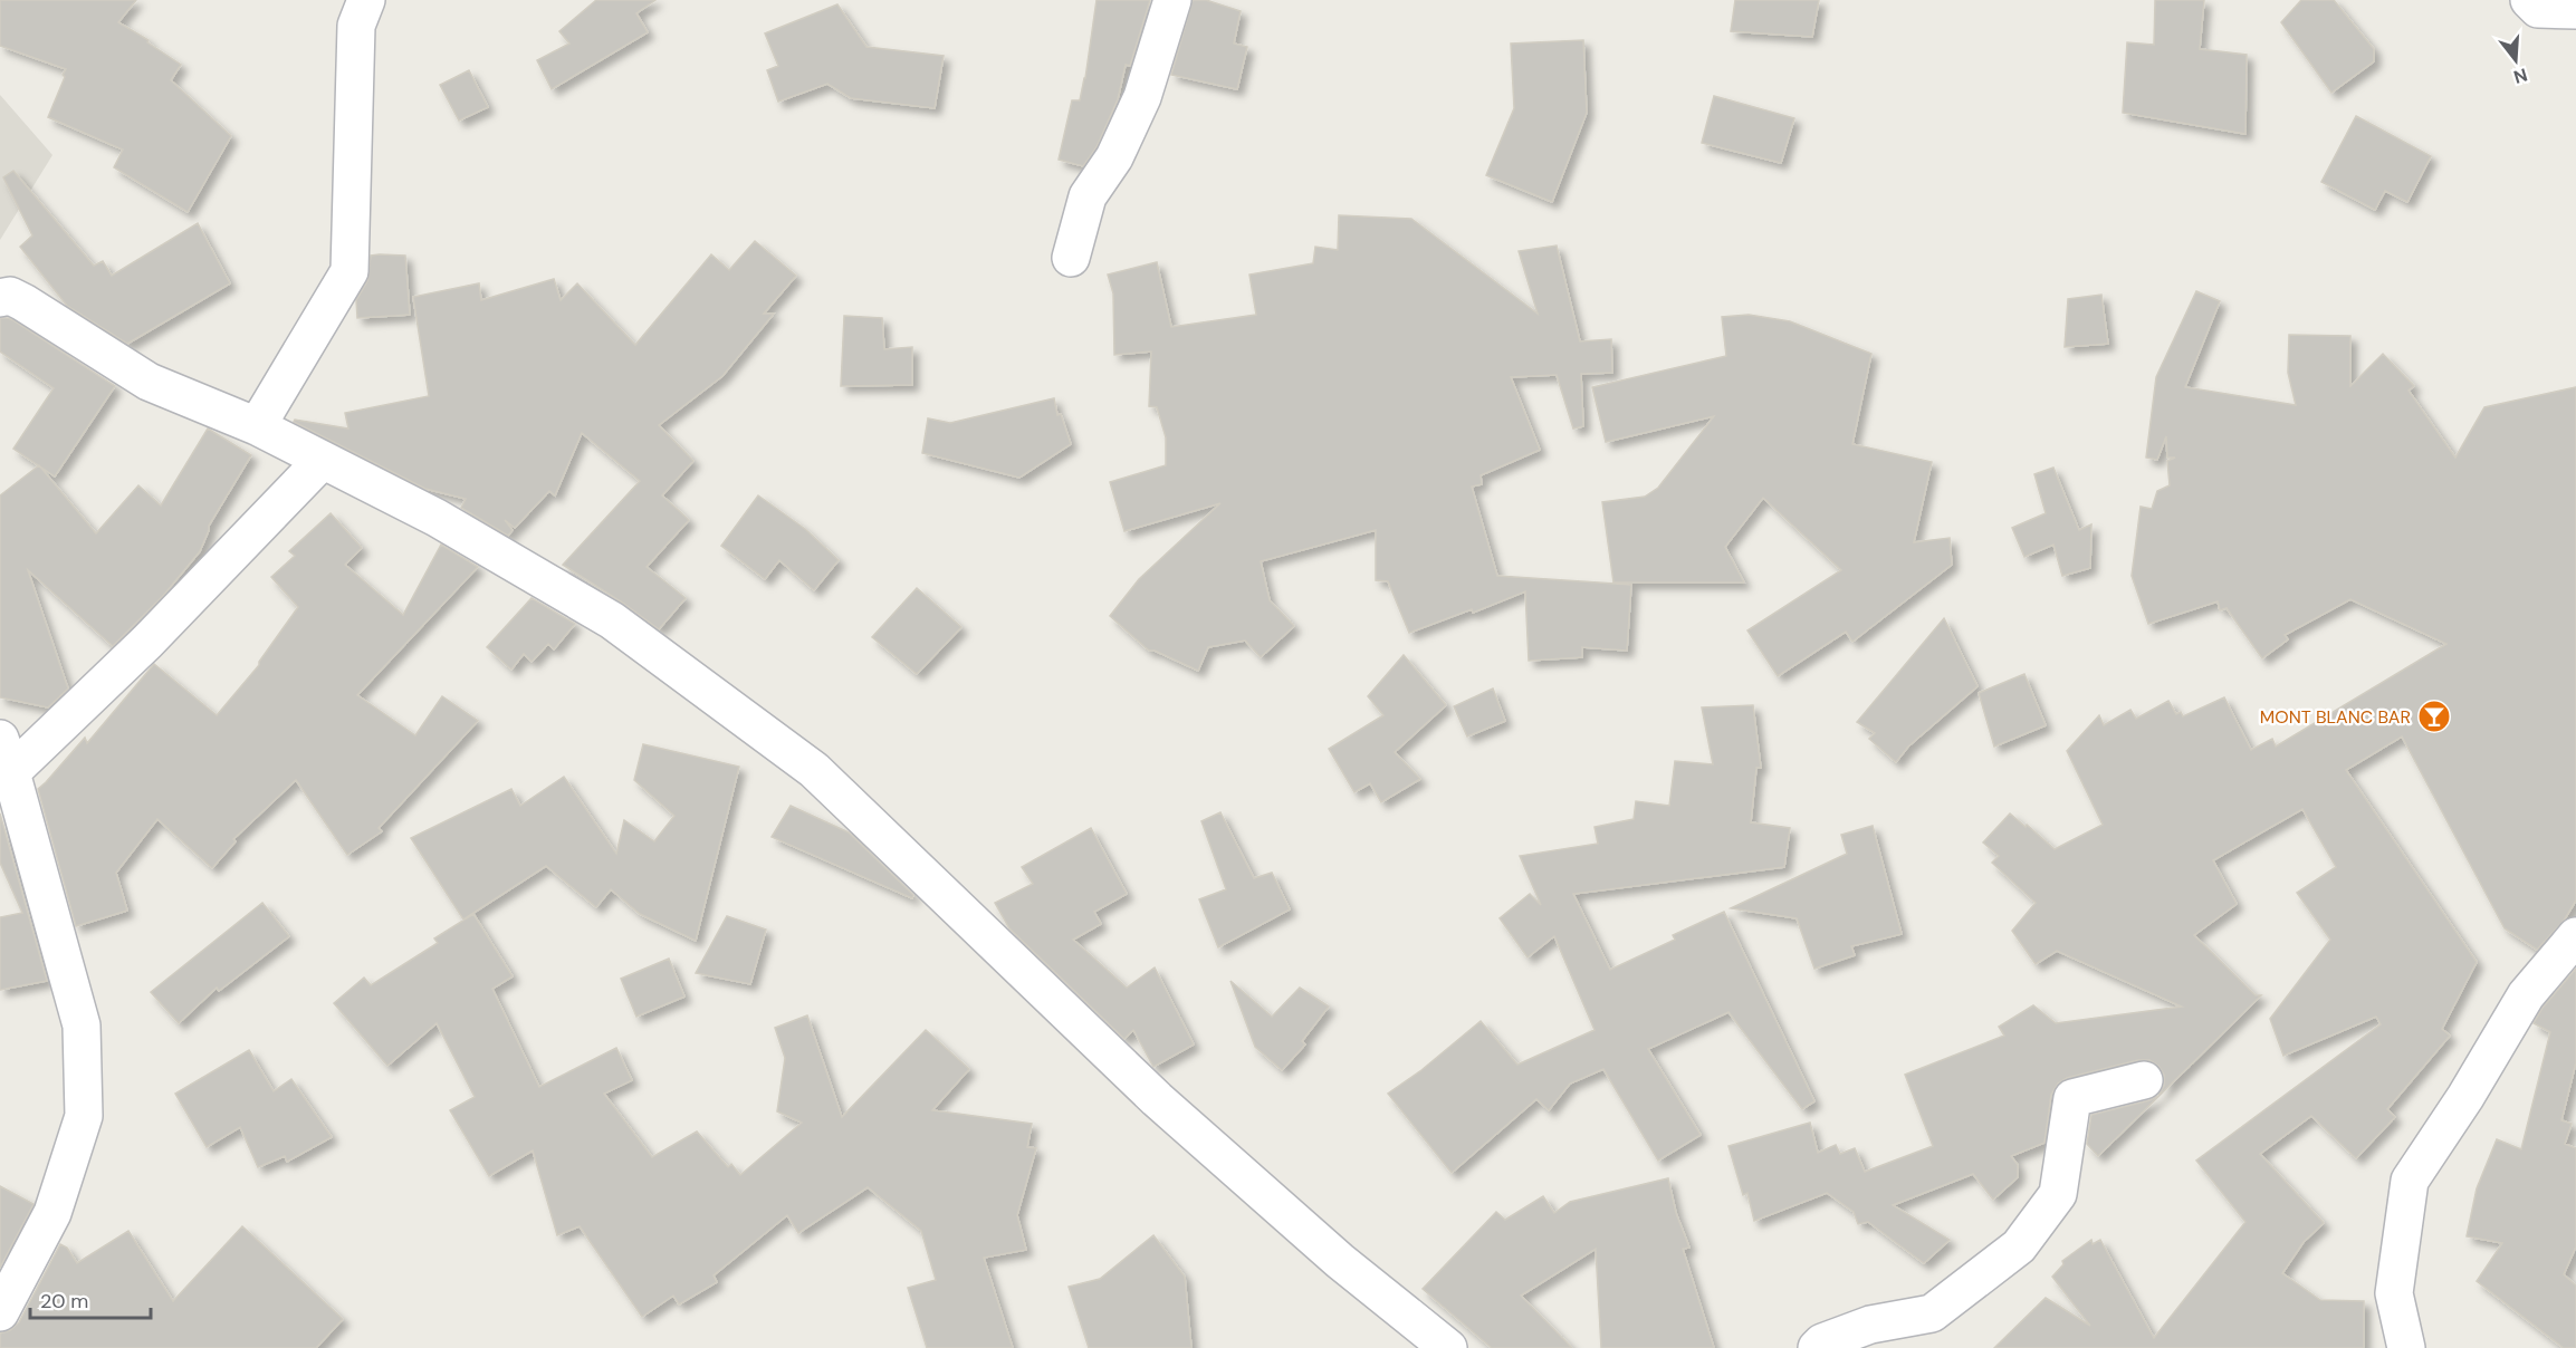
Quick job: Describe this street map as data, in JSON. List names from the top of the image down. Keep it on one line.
{"places":{"bar":["MONT BLANC BAR"]},"scale_bar":"20 m","north":"bottom"}
